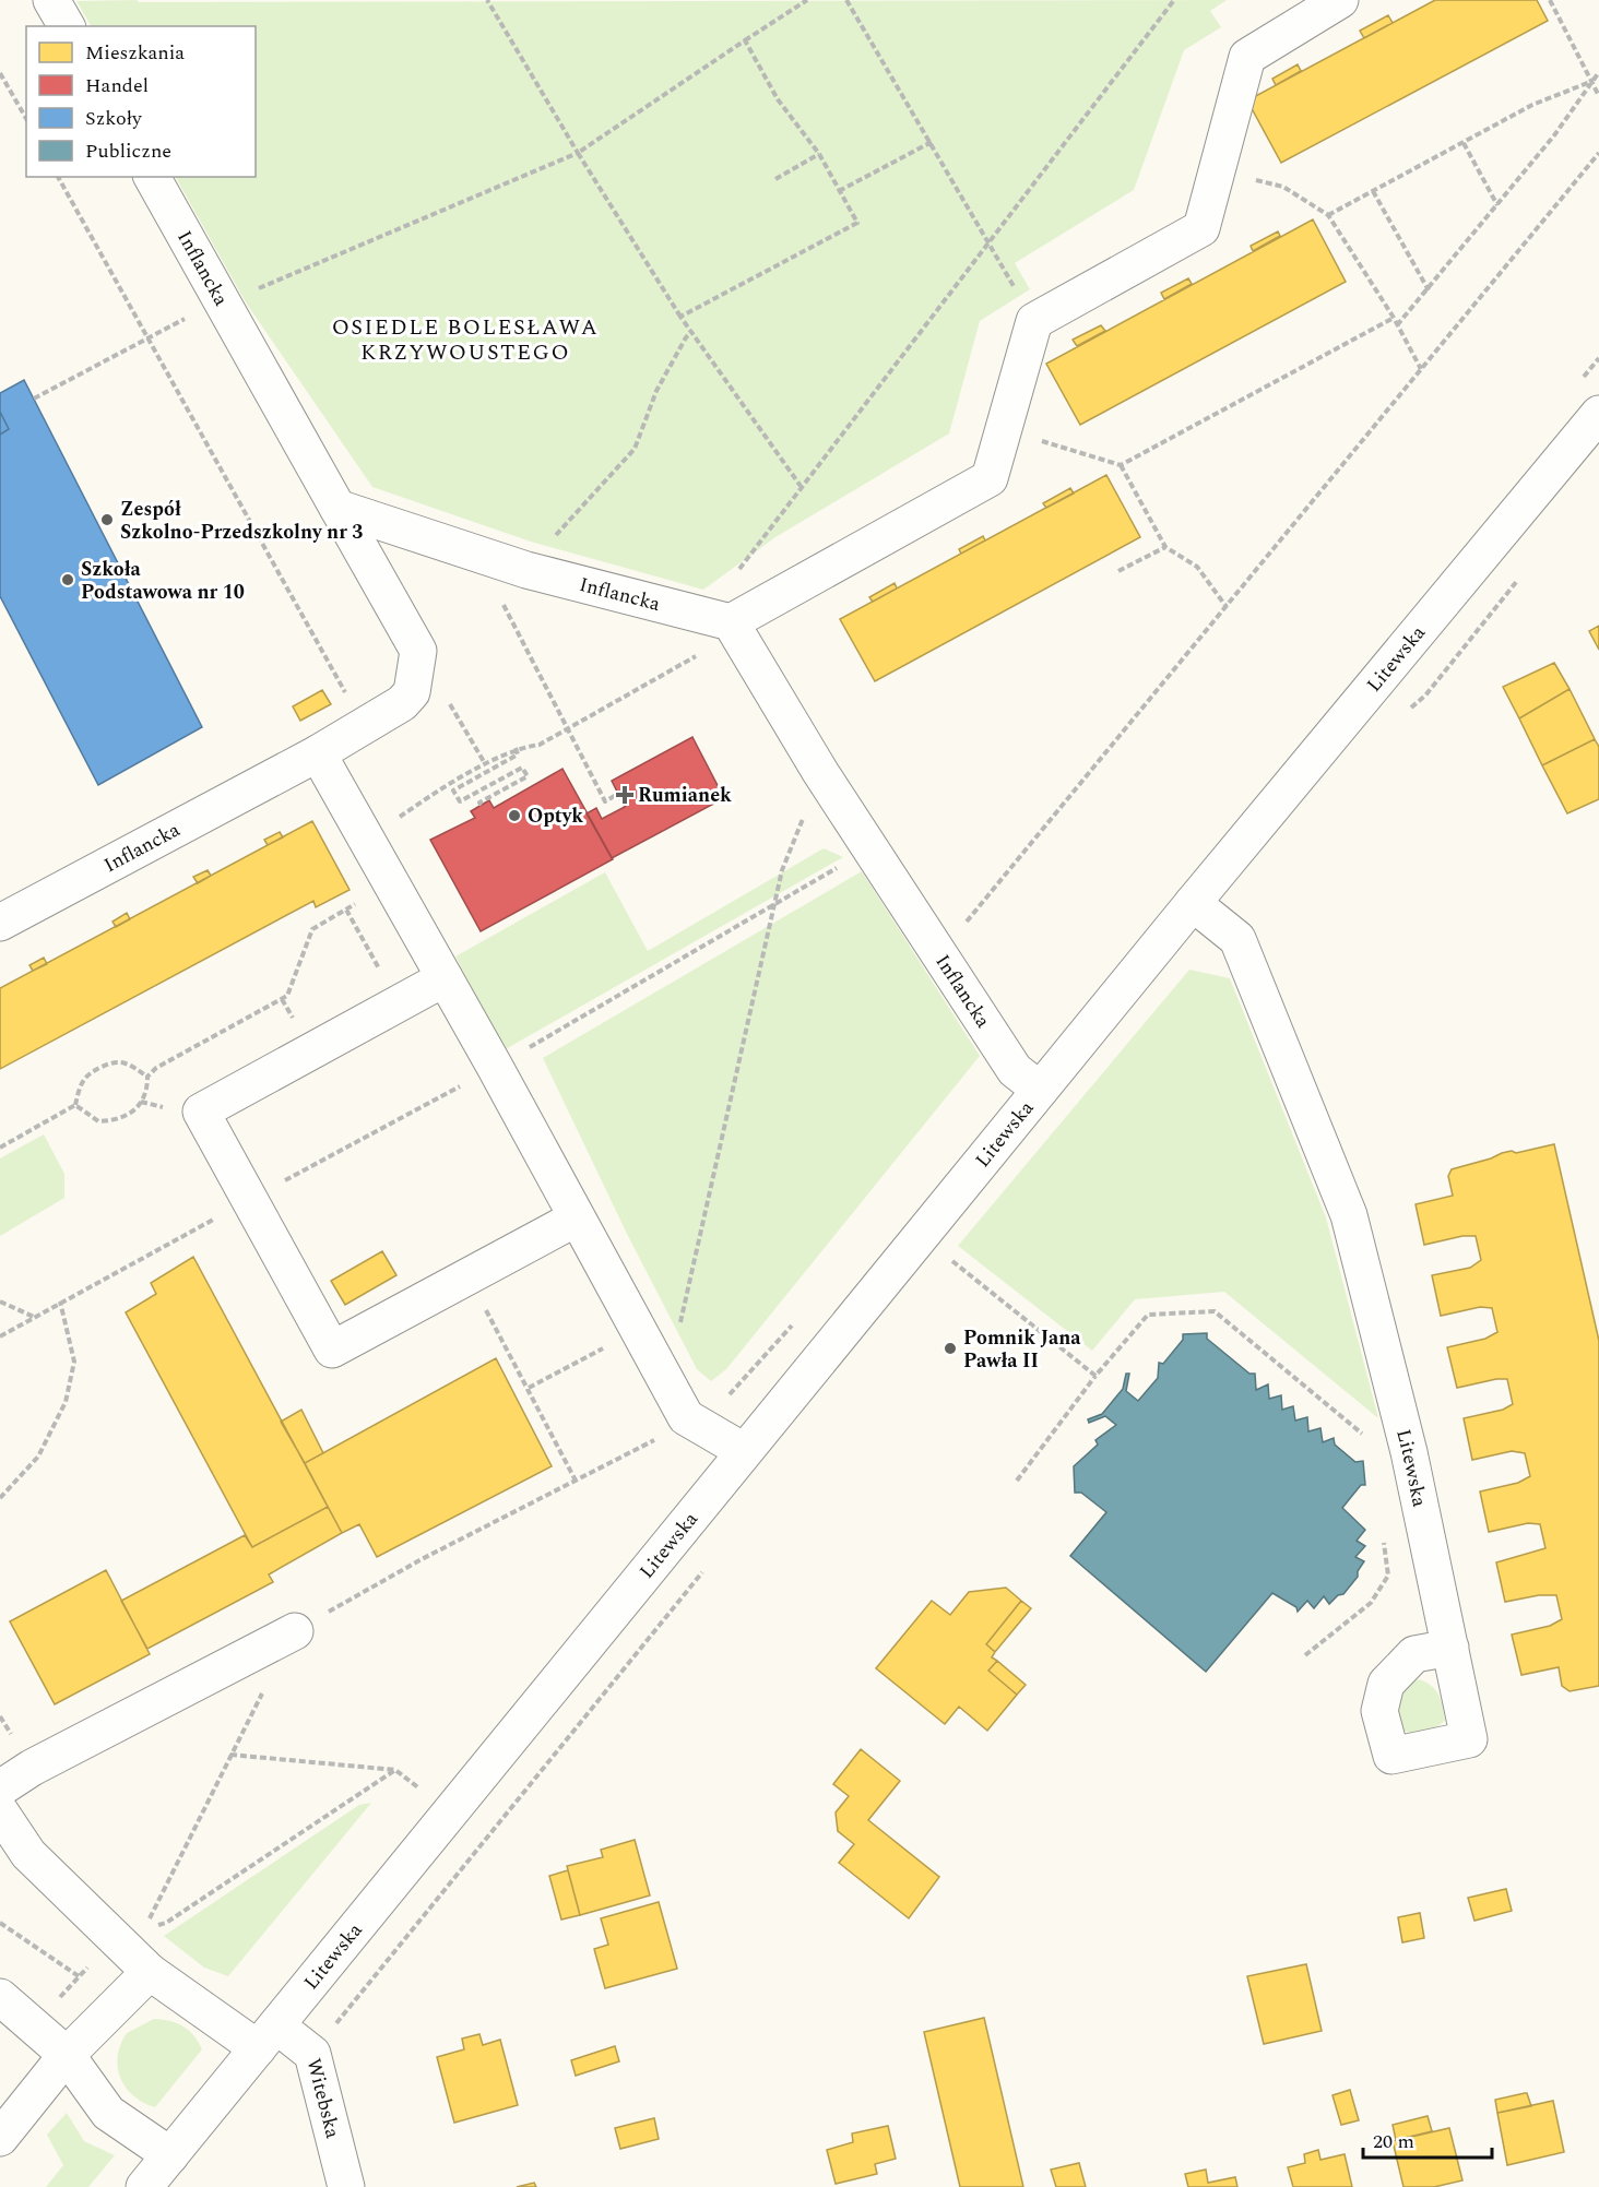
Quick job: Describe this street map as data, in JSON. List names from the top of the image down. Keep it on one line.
{"streets":{"street":["Inflancka","Litewska","Witebska"]},"crossings":[["Inflancka","Litewska"],["Litewska","Witebska"]],"districts":["OSIEDLE BOLESŁAWA KRZYWOUSTEGO"],"places":{"other":["Zespół Szkolno-Przedszkolny nr 3","Szkoła Podstawowa nr 10","Optyk","Pomnik Jana Pawła II"],"health":["Rumianek"]},"legend":["Mieszkania","Handel","Szkoły","Publiczne"],"scale_bar":"20 m"}
